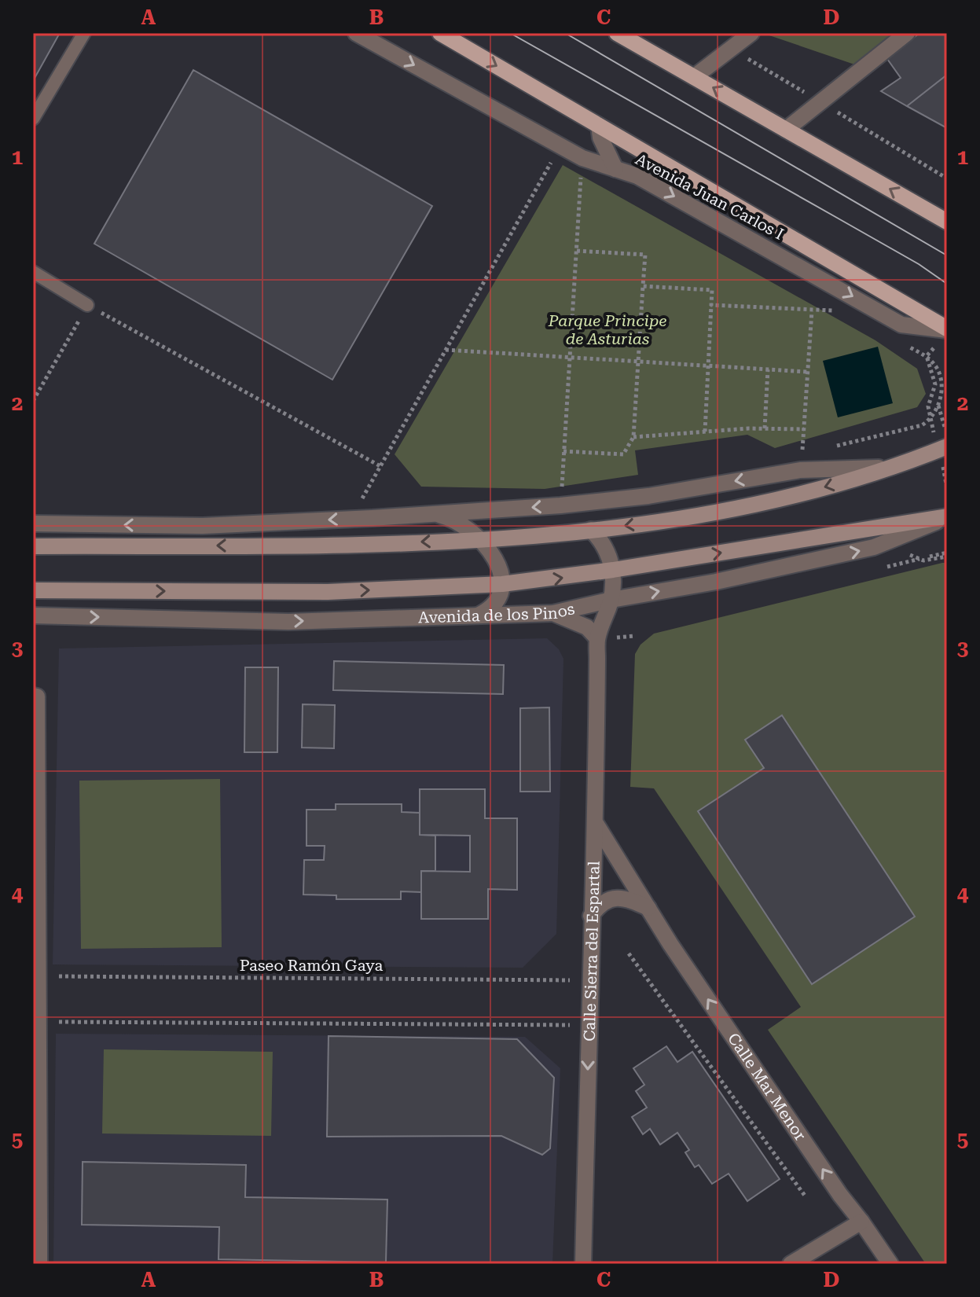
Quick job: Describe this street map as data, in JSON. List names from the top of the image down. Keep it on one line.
{"streets":{"main road":["Avenida Juan Carlos I","Avenida de los Pinos"],"street":["Calle Sierra del Espartal","Calle Mar Menor"],"path":["Paseo Ramón Gaya"]},"crossings":[["Avenida de los Pinos","Calle Sierra del Espartal"],["Calle Sierra del Espartal","Paseo Ramón Gaya"],["Calle Sierra del Espartal","Calle Mar Menor"]],"one_way":["Avenida Juan Carlos I","Calle Mar Menor"],"parks":["Parque Principe de Asturias"],"grid":{"columns":["A","B","C","D"],"rows":["1","2","3","4","5"]}}
